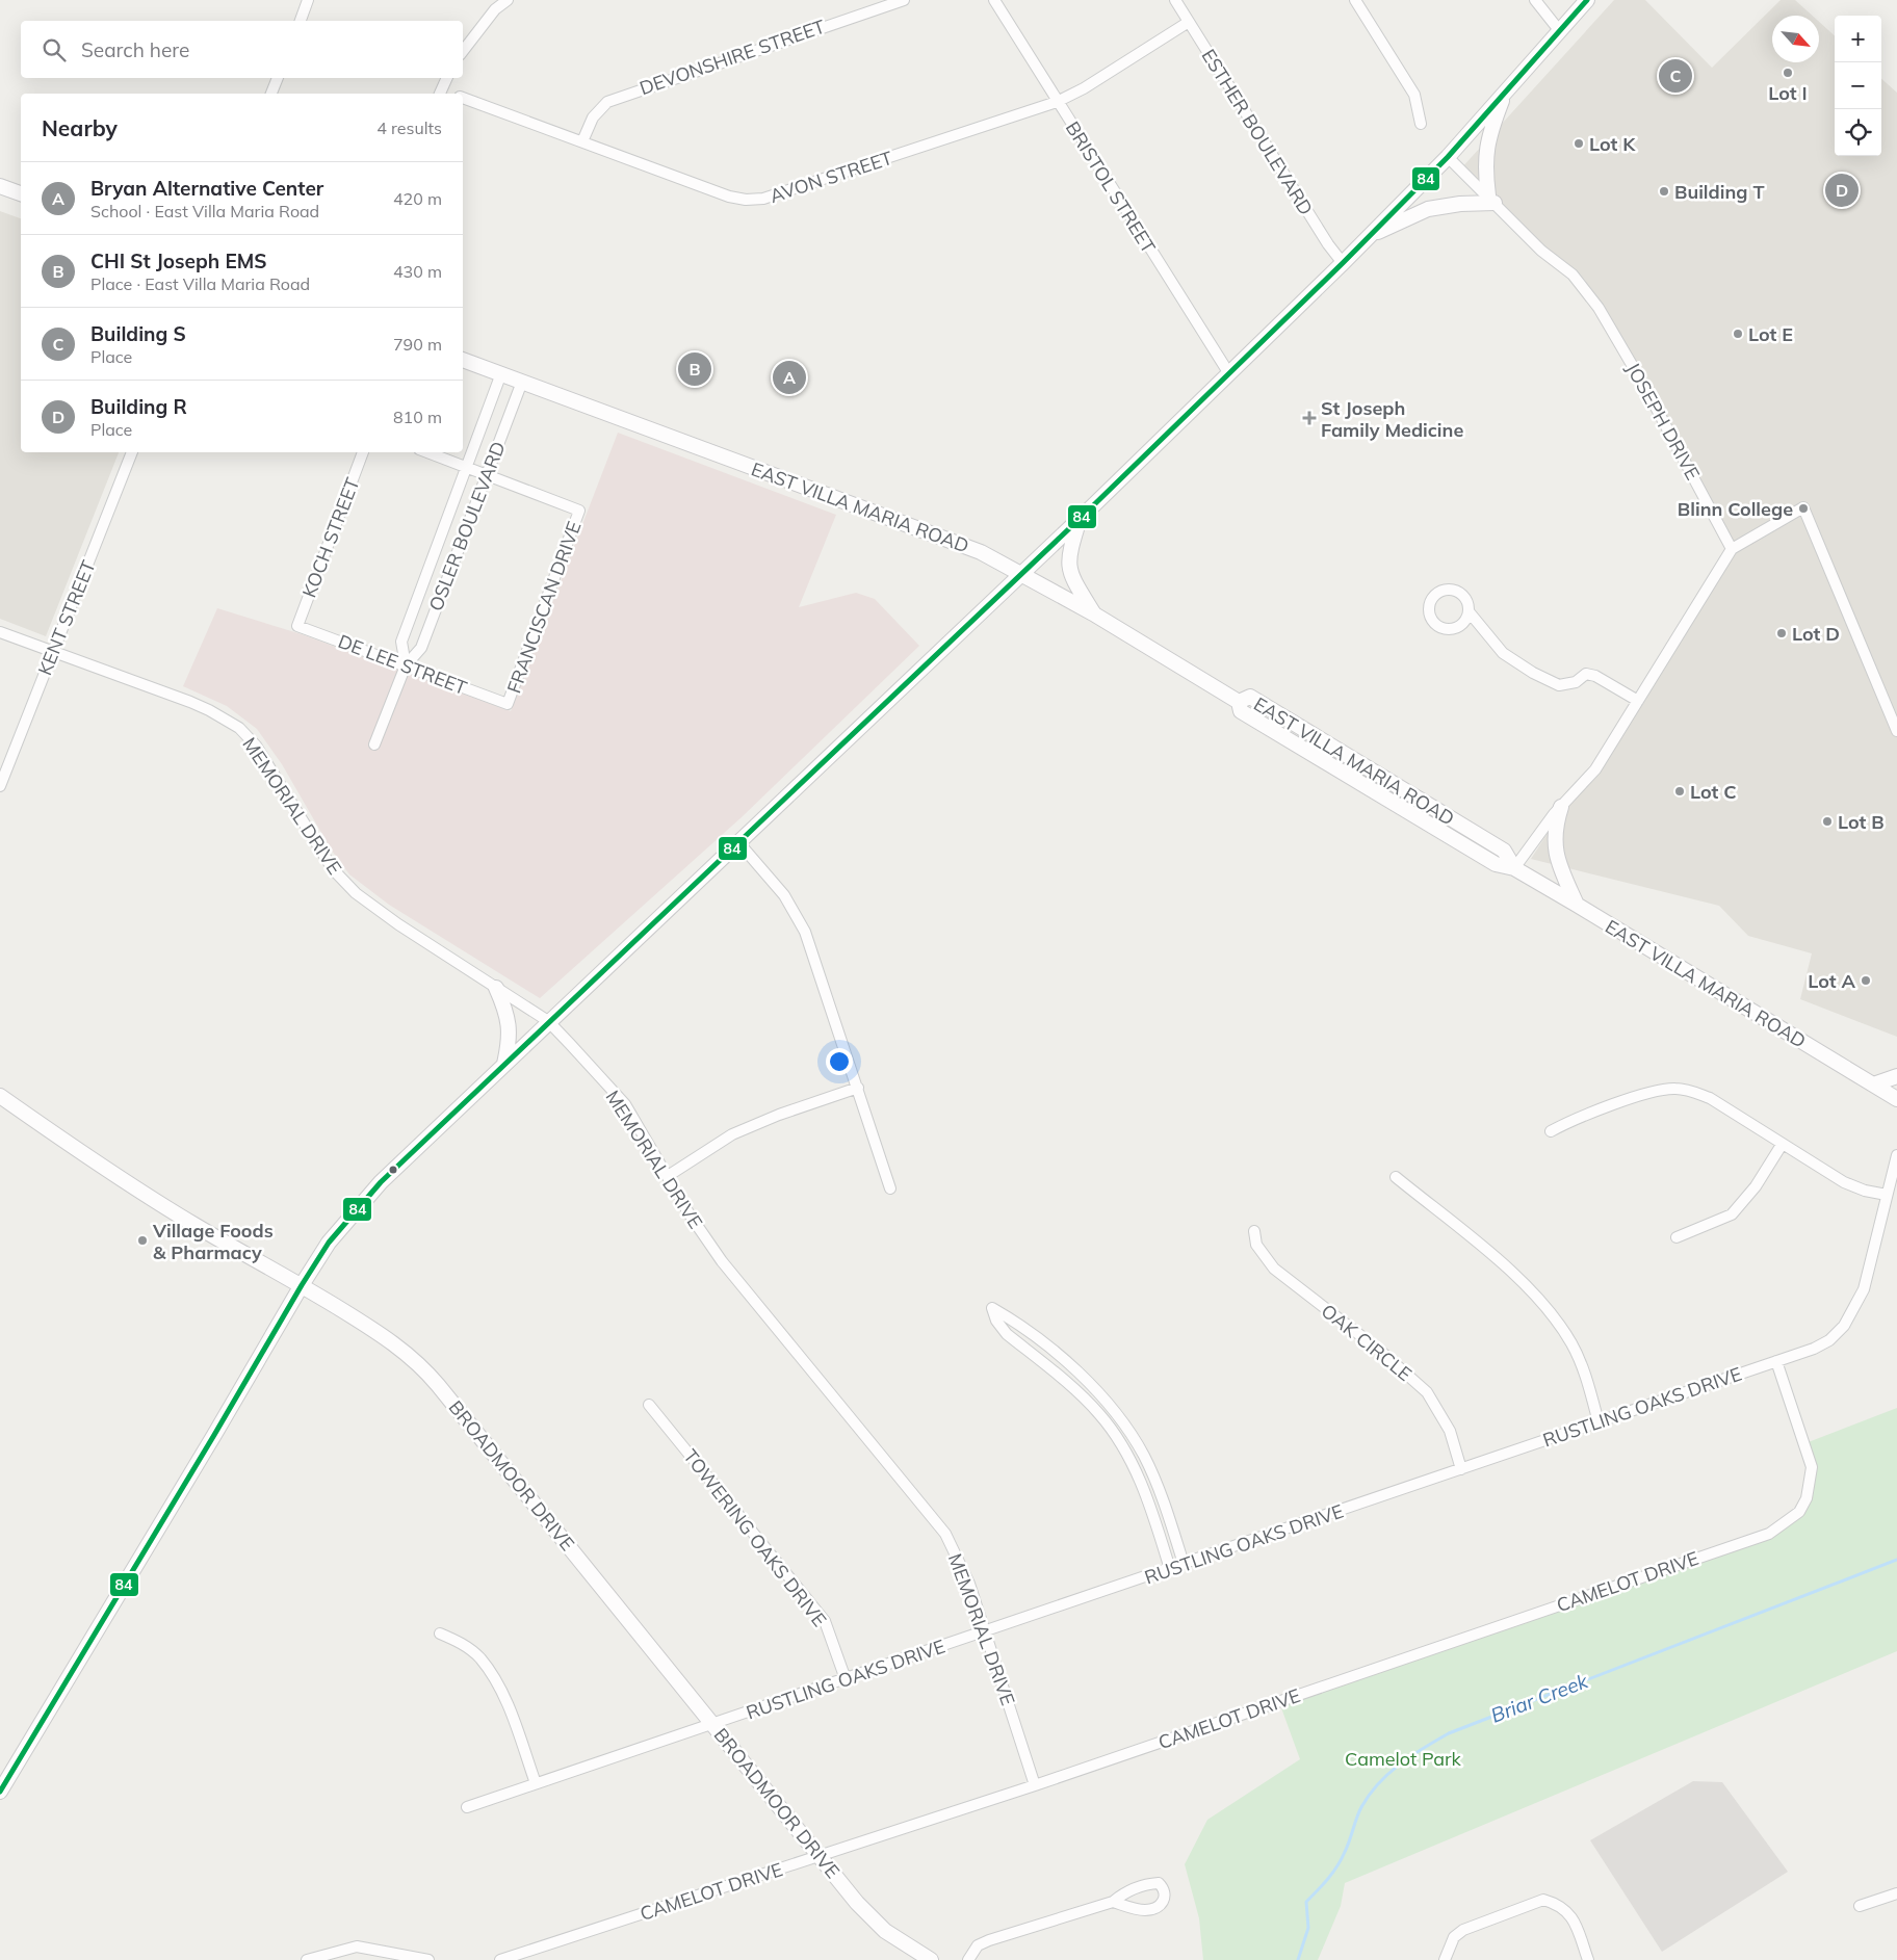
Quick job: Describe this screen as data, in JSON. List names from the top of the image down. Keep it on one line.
{"streets":{"main road":["EAST VILLA MARIA ROAD","BROADMOOR DRIVE"],"street":["DEVONSHIRE STREET","ESTHER BOULEVARD","AVON STREET","BRISTOL STREET","JOSEPH DRIVE","OSLER BOULEVARD","KOCH STREET","FRANCISCAN DRIVE","KENT STREET","DE LEE STREET","MEMORIAL DRIVE","OAK CIRCLE","RUSTLING OAKS DRIVE","TOWERING OAKS DRIVE","CAMELOT DRIVE"]},"crossings":[["DEVONSHIRE STREET","AVON STREET"],["ESTHER BOULEVARD","AVON STREET"],["AVON STREET","BRISTOL STREET"],["EAST VILLA MARIA ROAD","OSLER BOULEVARD"],["OSLER BOULEVARD","FRANCISCAN DRIVE"],["OSLER BOULEVARD","DE LEE STREET"],["KOCH STREET","DE LEE STREET"],["FRANCISCAN DRIVE","DE LEE STREET"],["KENT STREET","MEMORIAL DRIVE"],["MEMORIAL DRIVE","RUSTLING OAKS DRIVE"],["MEMORIAL DRIVE","CAMELOT DRIVE"],["OAK CIRCLE","RUSTLING OAKS DRIVE"],["RUSTLING OAKS DRIVE","BROADMOOR DRIVE"],["RUSTLING OAKS DRIVE","TOWERING OAKS DRIVE"],["RUSTLING OAKS DRIVE","CAMELOT DRIVE"],["BROADMOOR DRIVE","CAMELOT DRIVE"]],"water":["Briar Creek"],"parks":["Camelot Park"],"places":{"other":["Lot I","Lot K","Building T","Lot E","Blinn College","Lot D","Lot C","Lot B","Lot A","Village Foods & Pharmacy"],"health":["St Joseph Family Medicine"]},"lines":["transit line 84"],"north":"bottom right","page":{"map_buttons":["+","−"],"search":"Search here","pins":["C","D","B","A"],"heading":["Nearby","4 results"],"list":[{"mark":"A","name":"Bryan Alternative Center","note":"School · East Villa Maria Road","value":"420 m"},{"mark":"B","name":"CHI St Joseph EMS","note":"Place · East Villa Maria Road","value":"430 m"},{"mark":"C","name":"Building S","note":"Place","value":"790 m"},{"mark":"D","name":"Building R","note":"Place","value":"810 m"}]}}
